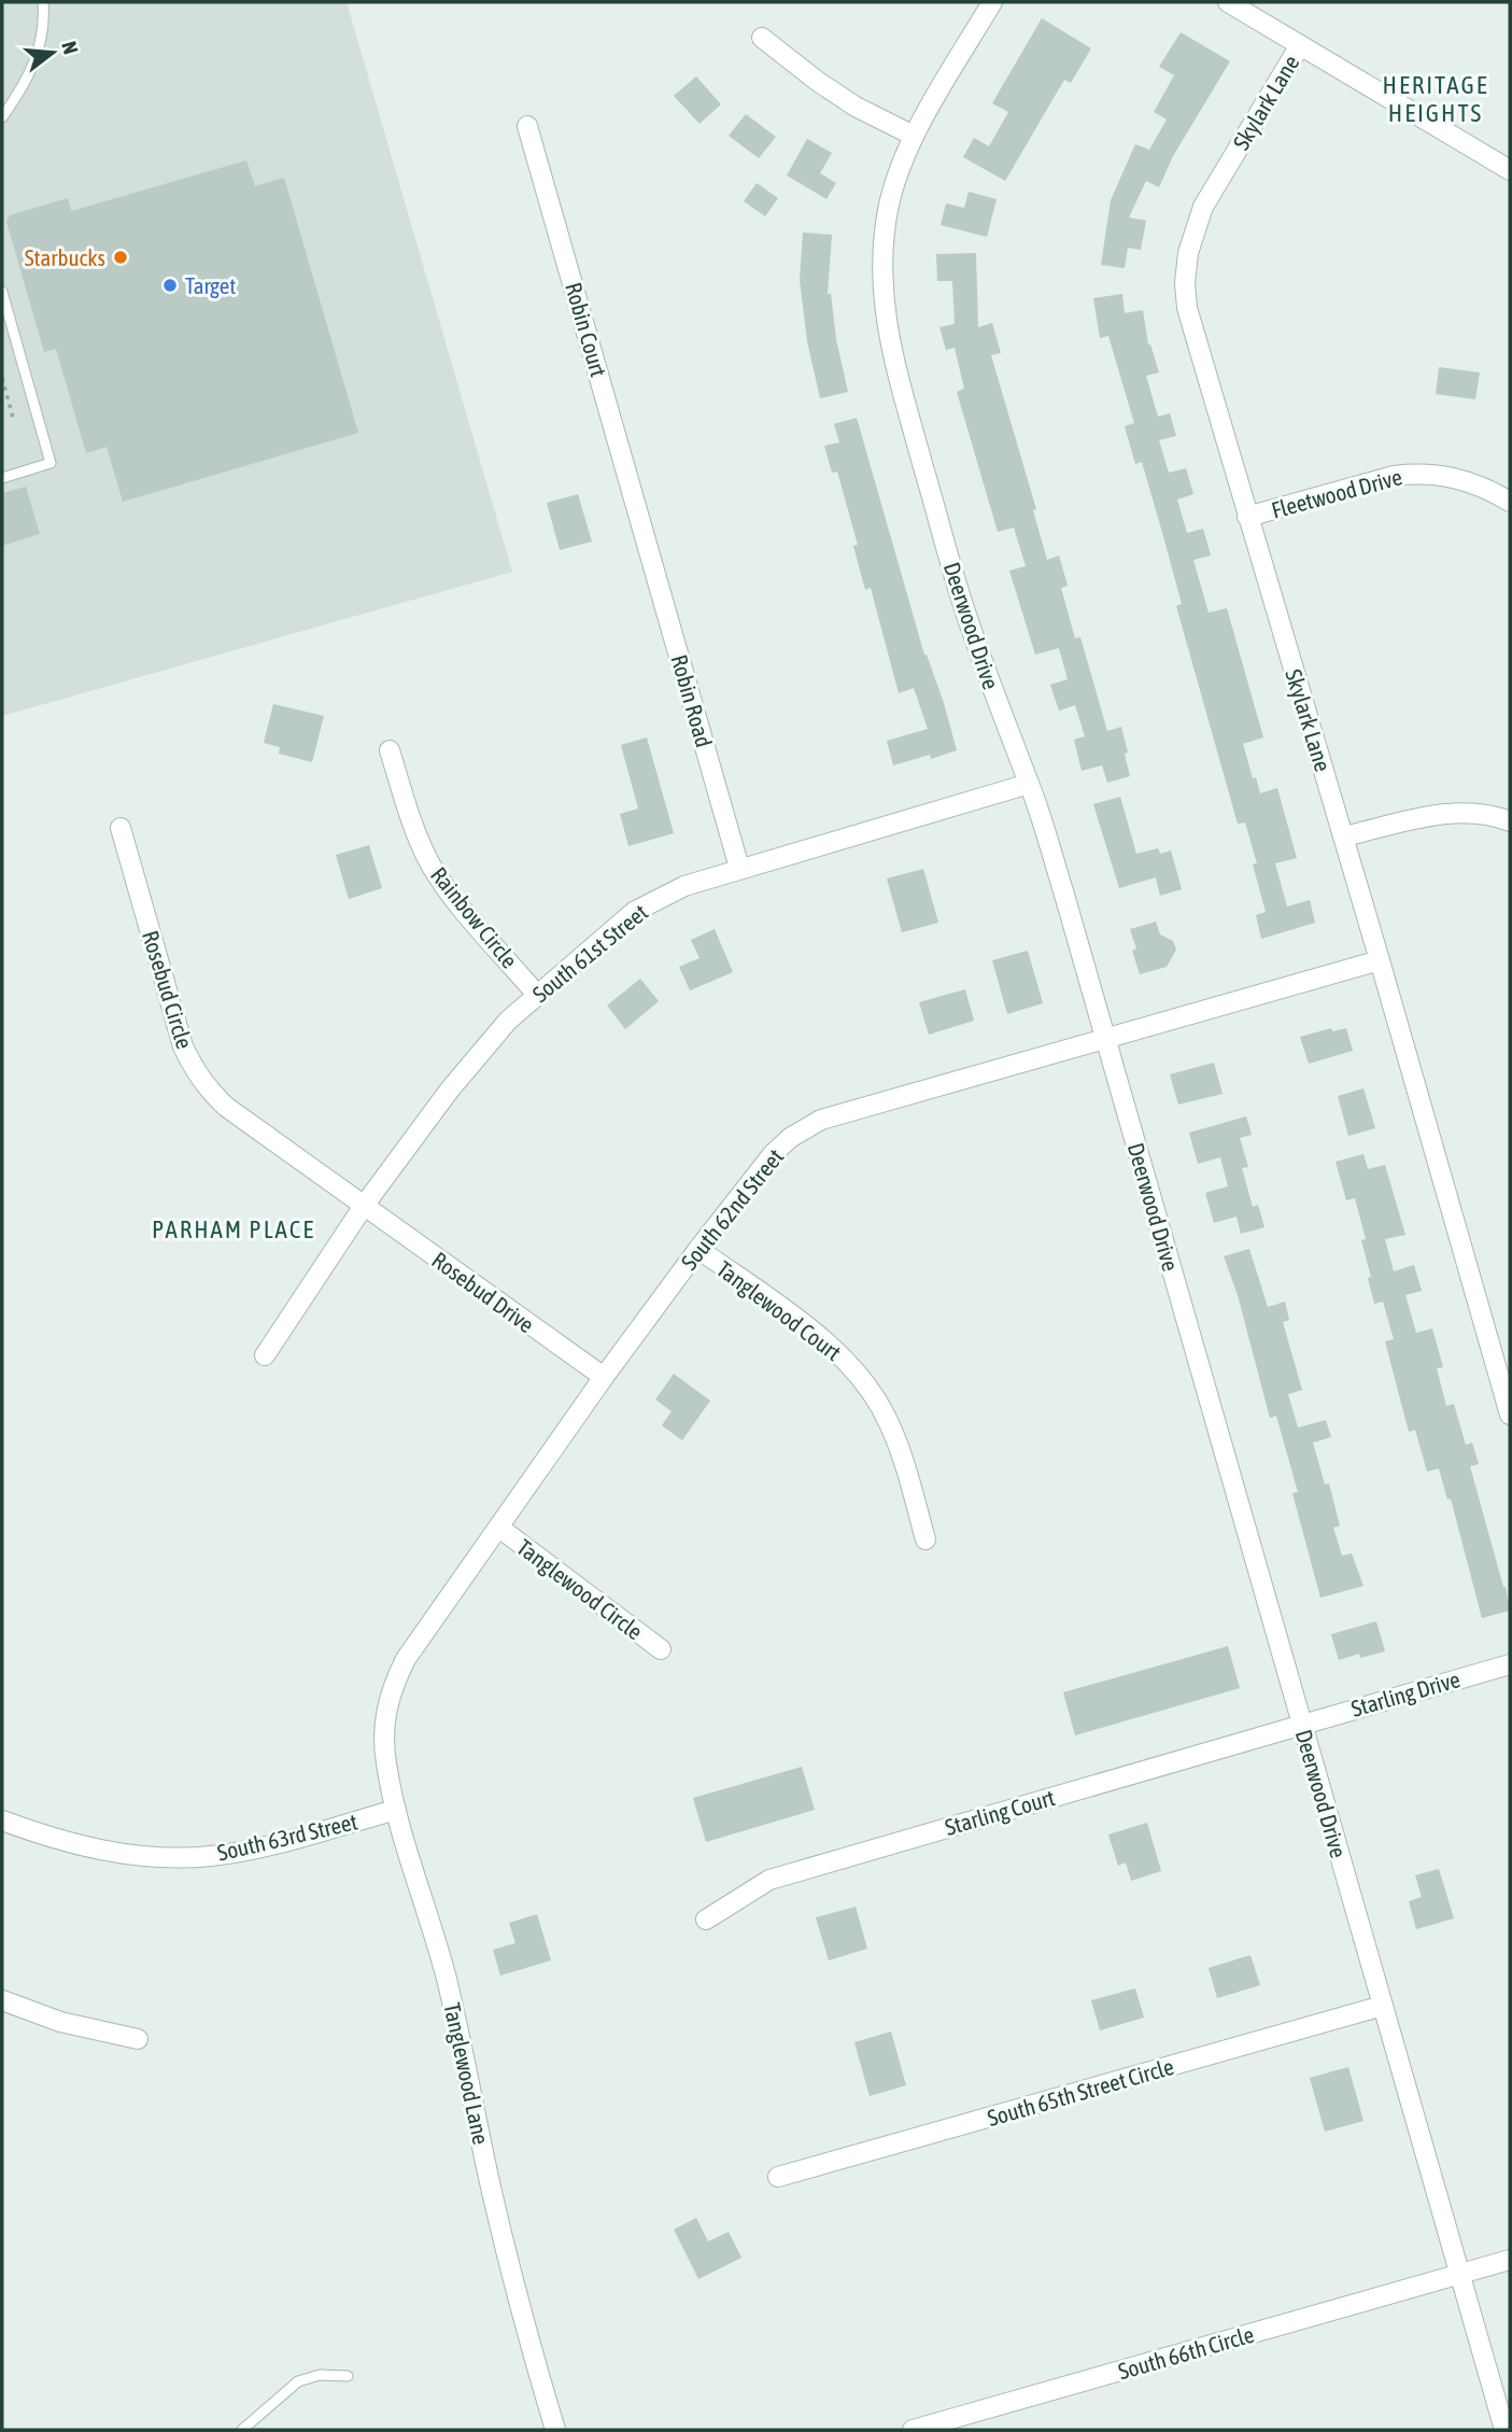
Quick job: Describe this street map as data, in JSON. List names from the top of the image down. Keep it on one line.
{"streets":{"street":["Skylark Lane","Robin Court","Fleetwood Drive","Deerwood Drive","Robin Road","Rainbow Circle","South 61st Street","Rosebud Circle","South 62nd Street","Rosebud Drive","Tanglewood Court","Tanglewood Circle","Starling Drive","Starling Court","South 63rd Street","Tanglewood Lane","South 65th Street Circle","South 66th Circle"]},"crossings":[["Skylark Lane","Fleetwood Drive"],["Skylark Lane","South 62nd Street"],["Robin Court","Robin Road"],["Deerwood Drive","South 61st Street"],["Deerwood Drive","South 62nd Street"],["Deerwood Drive","Starling Drive"],["Deerwood Drive","Starling Court"],["Deerwood Drive","South 65th Street Circle"],["Deerwood Drive","South 66th Circle"],["Robin Road","South 61st Street"],["Rainbow Circle","South 61st Street"],["South 61st Street","Rosebud Circle"],["South 61st Street","Rosebud Drive"],["Rosebud Circle","Rosebud Drive"],["South 62nd Street","Rosebud Drive"],["South 62nd Street","Tanglewood Court"],["South 62nd Street","Tanglewood Circle"],["South 62nd Street","Tanglewood Lane"],["Starling Drive","Starling Court"],["South 63rd Street","Tanglewood Lane"]],"districts":["HERITAGE HEIGHTS","PARHAM PLACE"],"places":["Starbucks","Target"],"north":"right"}
